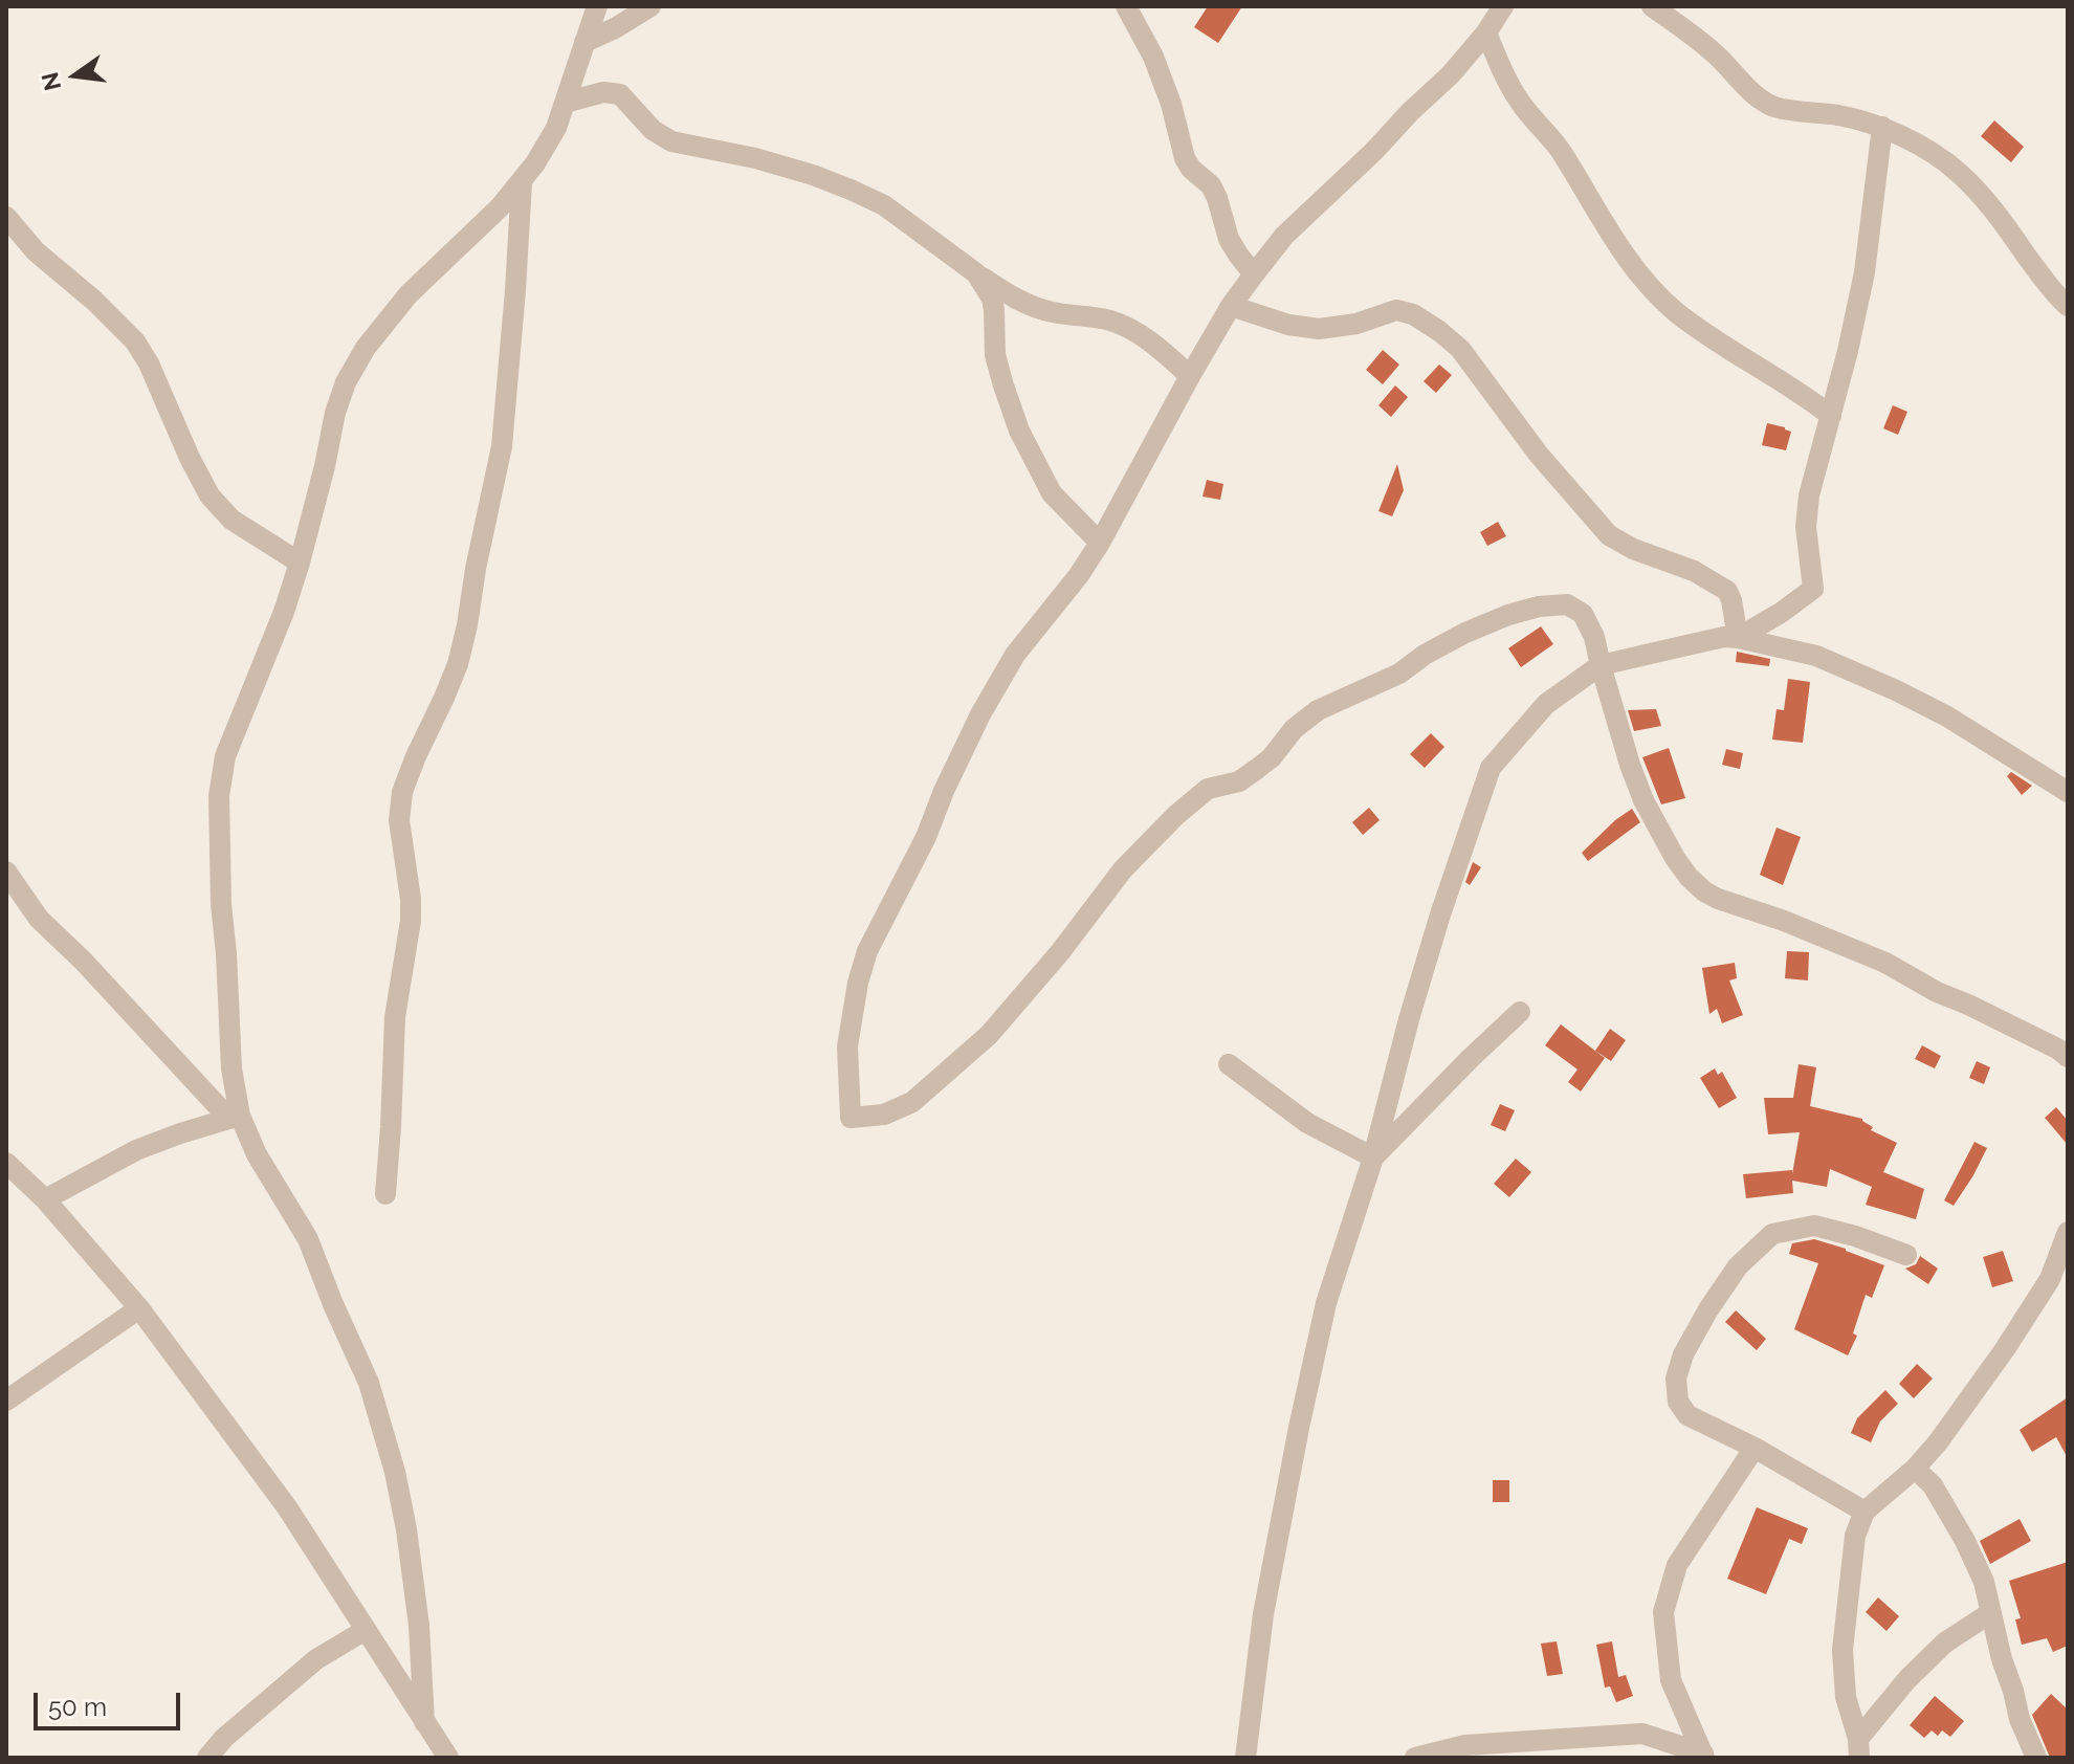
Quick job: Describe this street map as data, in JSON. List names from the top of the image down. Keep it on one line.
{"scale_bar":"50 m","north":"left"}
